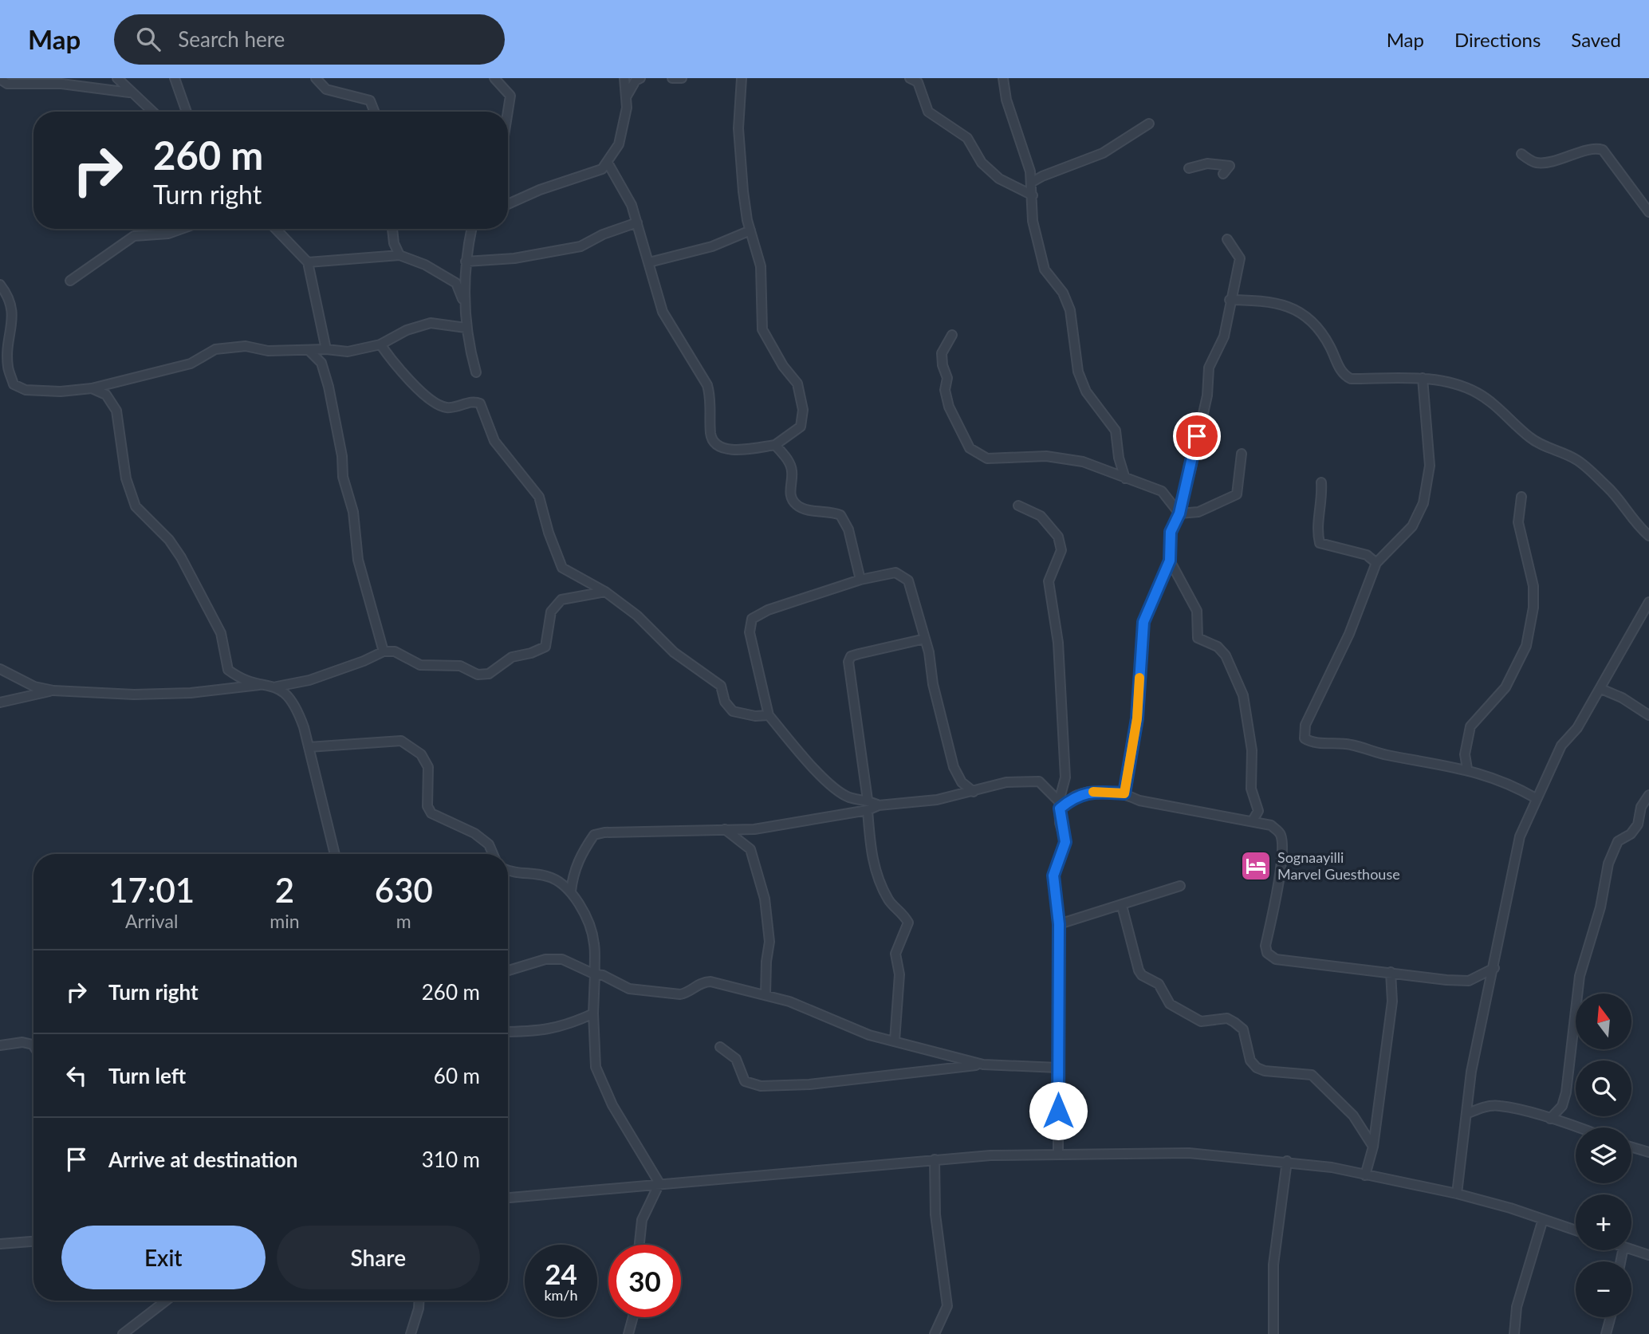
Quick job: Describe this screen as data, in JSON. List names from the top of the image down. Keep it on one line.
{"places":{"hotel":["Sognaayilli Marvel Guesthouse"]},"north":"top","page":{"header":"Map","search":"Search here","nav":["Map","Directions","Saved"],"turn":["260 m","Turn right"],"eta":["17:01","Arrival","2","min","630","m"],"list":[{"name":"Turn right","value":"260 m"},{"name":"Turn left","value":"60 m"},{"name":"Arrive at destination","value":"310 m"}],"map_buttons":["+","−"],"buttons":["Exit","Share"],"speed":"24 km/h","limit":"30"}}
